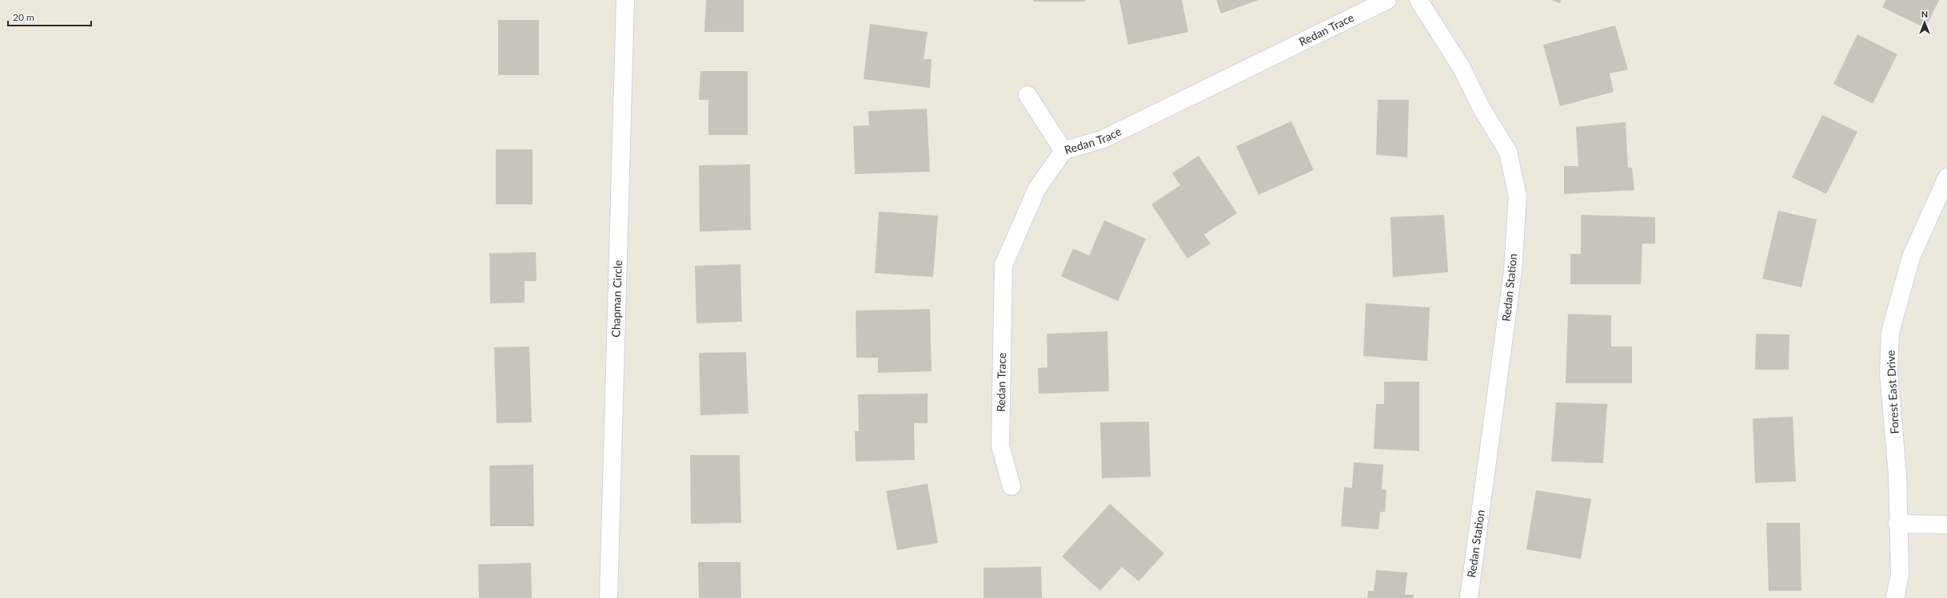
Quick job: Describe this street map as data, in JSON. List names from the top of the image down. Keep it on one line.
{"streets":{"street":["Redan Trace","Redan Station","Chapman Circle","Forest East Drive"]},"scale_bar":"20 m","north":"top"}
